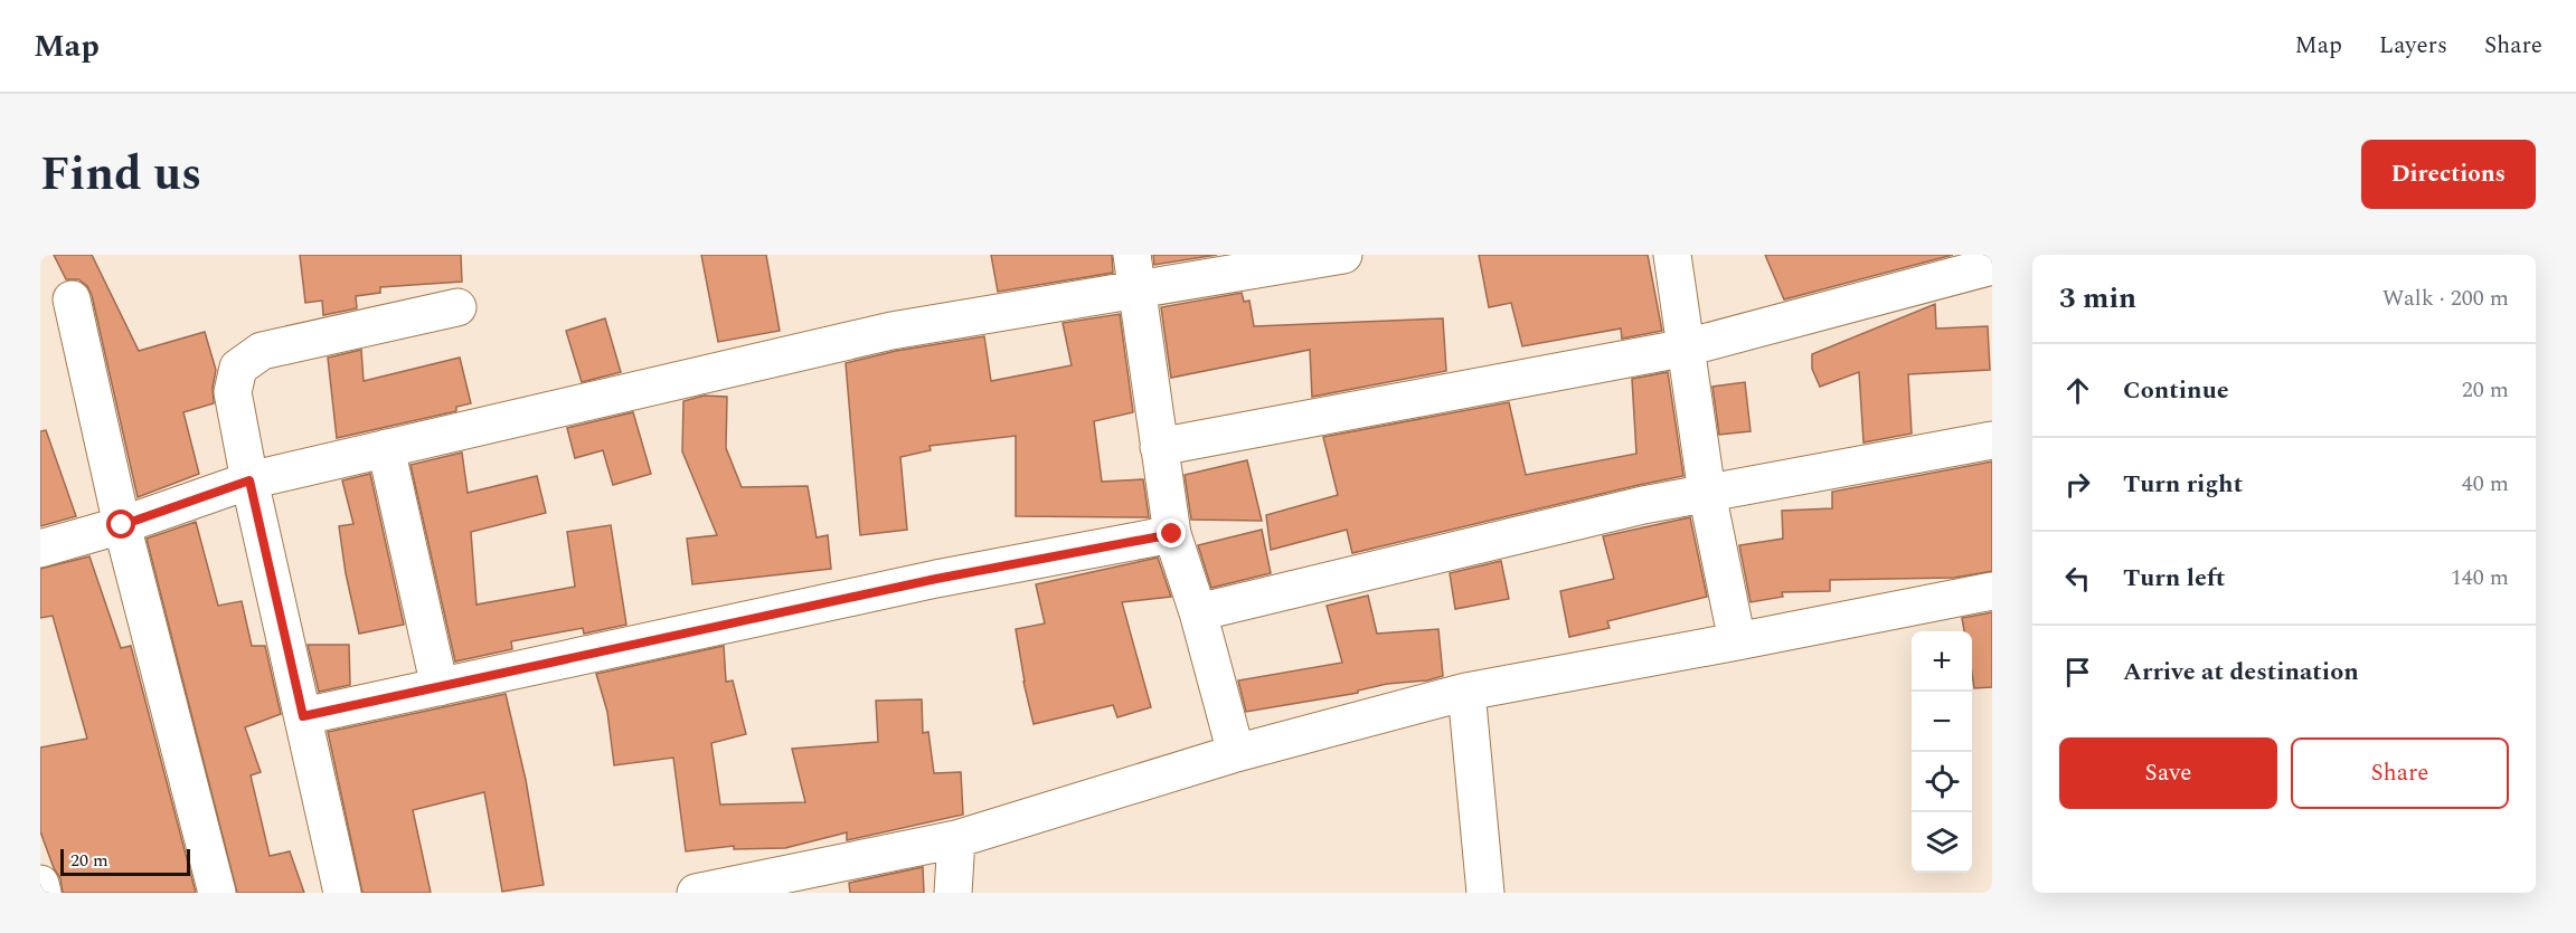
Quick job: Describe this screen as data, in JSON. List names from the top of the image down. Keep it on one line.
{"scale_bar":"20 m","page":{"header":"Map","nav":["Map","Layers","Share"],"title":"Find us","buttons":["Directions",["Save","Share"]],"heading":["3 min","Walk · 200 m"],"list":[["Continue","20 m"],["Turn right","40 m"],["Turn left","140 m"],"Arrive at destination"],"map_buttons":["+","−"],"scale":"20 m"}}
